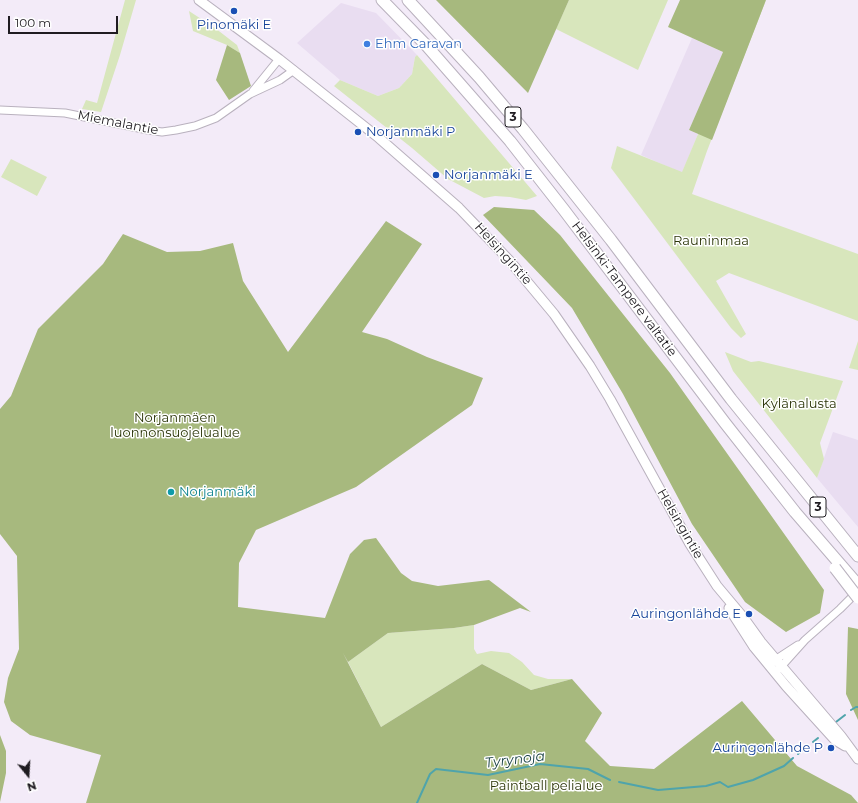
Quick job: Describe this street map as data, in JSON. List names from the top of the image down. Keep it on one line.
{"streets":{"highway":["3","Helsinki-Tampere valtatie"],"main road":["Helsingintie"],"street":["Miemalantie"]},"crossings":[["Miemalantie","Helsingintie"]],"water":["Tyrynoja"],"parks":["Rauninmaa","Kylänalusta","Norjanmäen luonnonsuojelualue","Paintball pelialue"],"places":["Pinomäki E","Ehm Caravan","Norjanmäki P","Norjanmäki E","Norjanmäki","Auringonlähde E","Auringonlähde P"],"scale_bar":"100 m","north":"bottom"}
